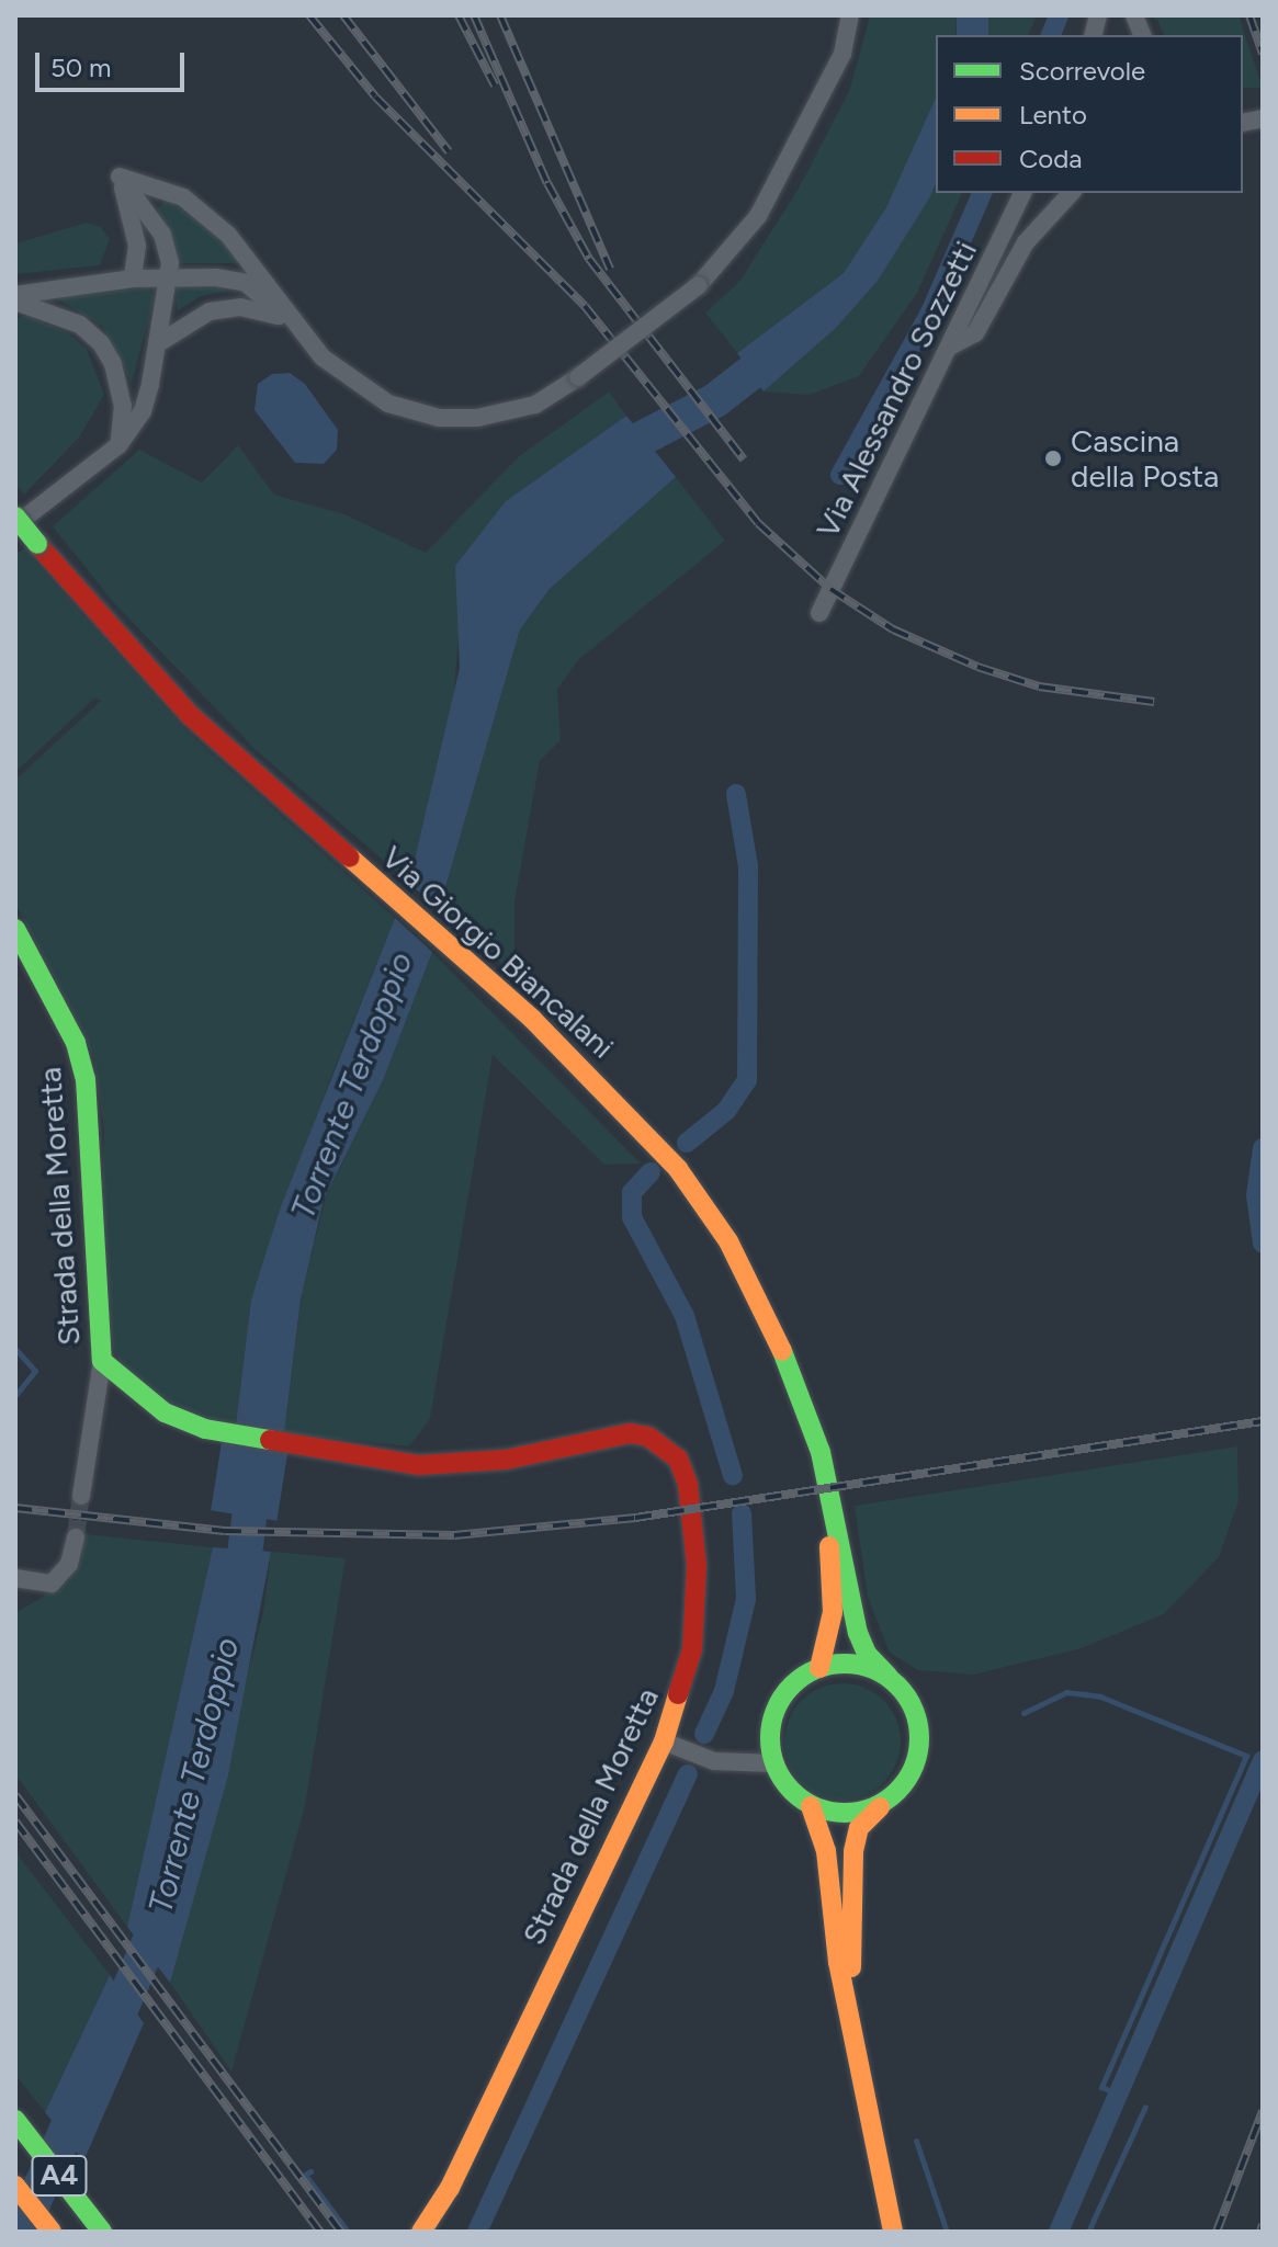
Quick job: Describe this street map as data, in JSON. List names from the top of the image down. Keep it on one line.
{"streets":{"main road":["Via Giorgio Biancalani","Strada della Moretta","A4"],"street":["Via Alessandro Sozzetti"]},"water":["Torrente Terdoppio"],"places":["Cascina della Posta"],"legend":["Scorrevole","Lento","Coda"],"scale_bar":"50 m"}
